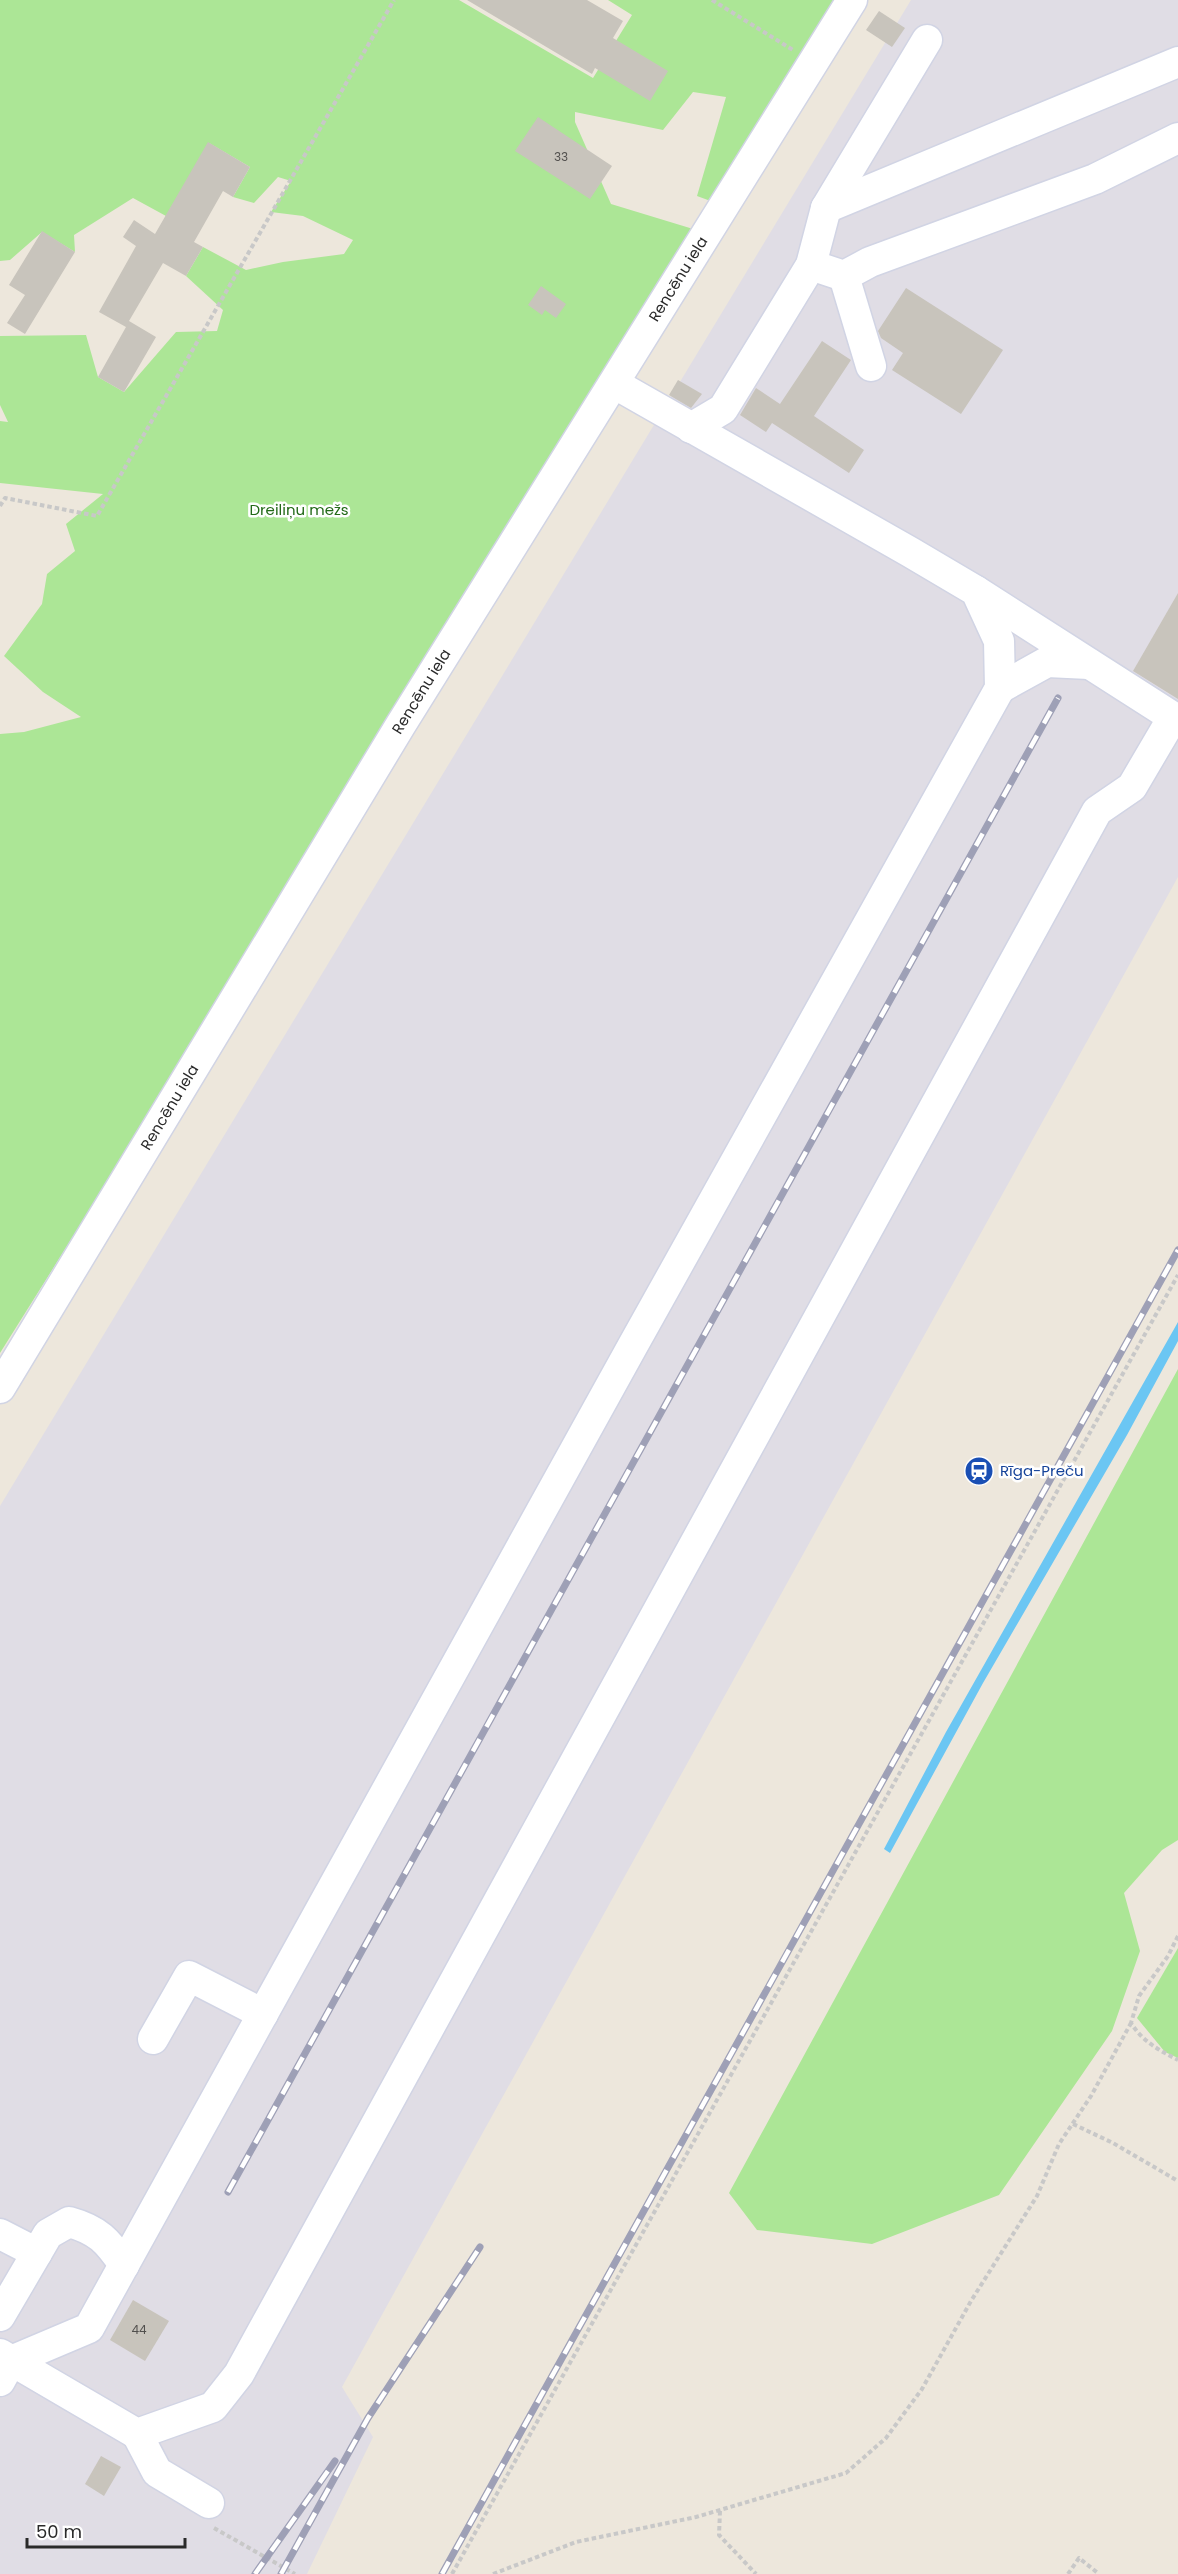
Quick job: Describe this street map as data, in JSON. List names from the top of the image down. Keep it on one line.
{"streets":{"street":["Rencēnu iela"]},"parks":["Dreiliņu mežs"],"places":{"station":["Rīga-Preču"]},"house_numbers":["33","44"],"scale_bar":"50 m"}
